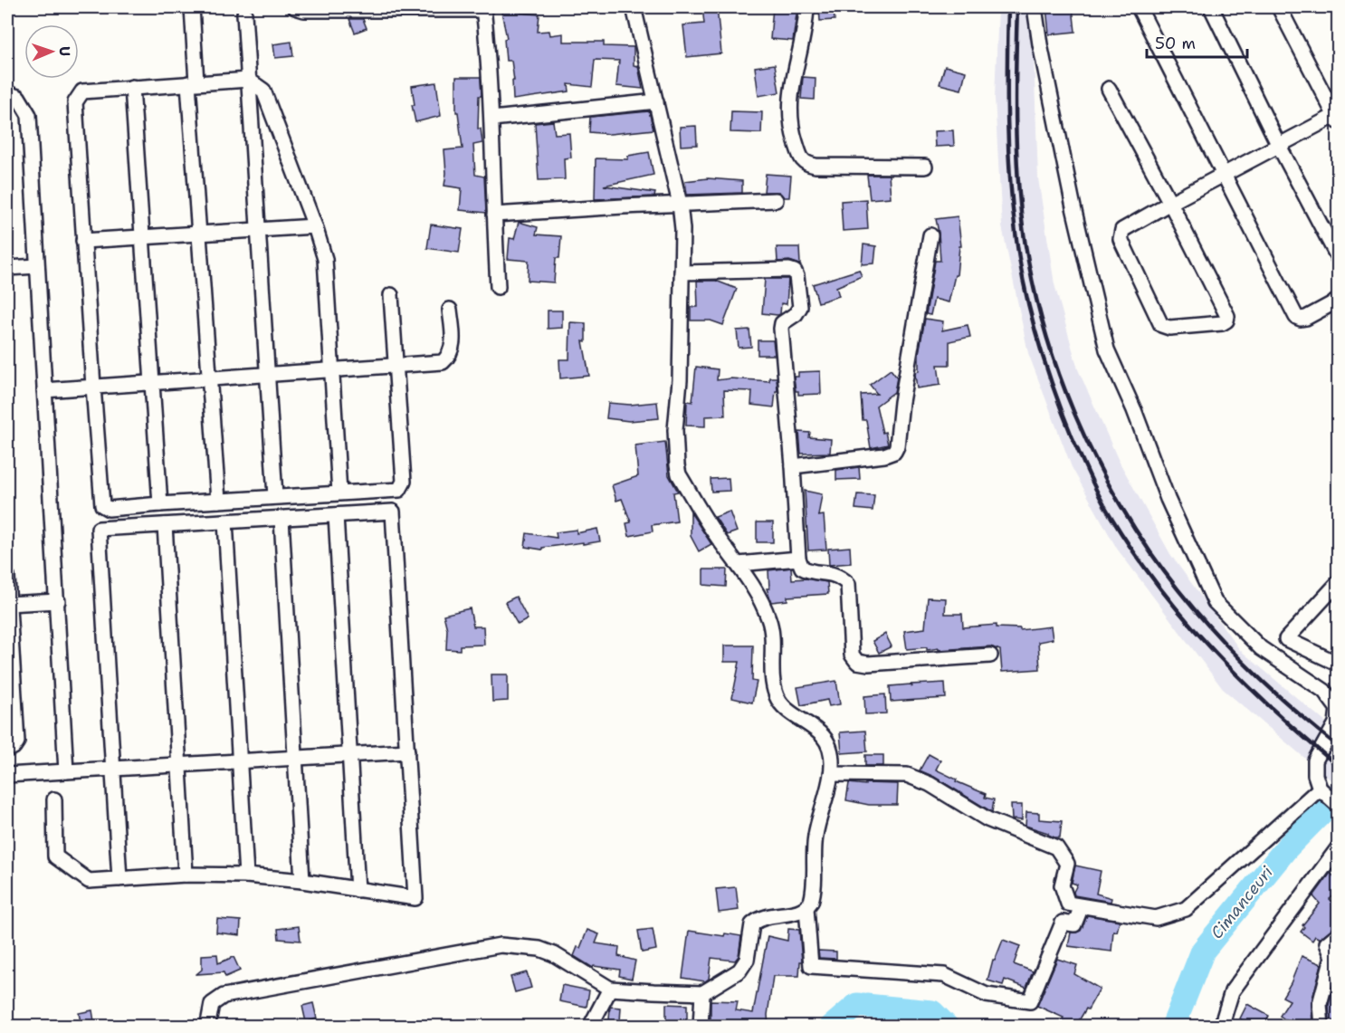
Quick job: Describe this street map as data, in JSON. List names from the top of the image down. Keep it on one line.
{"water":["Cimanceuri"],"scale_bar":"50 m","north":"right"}
